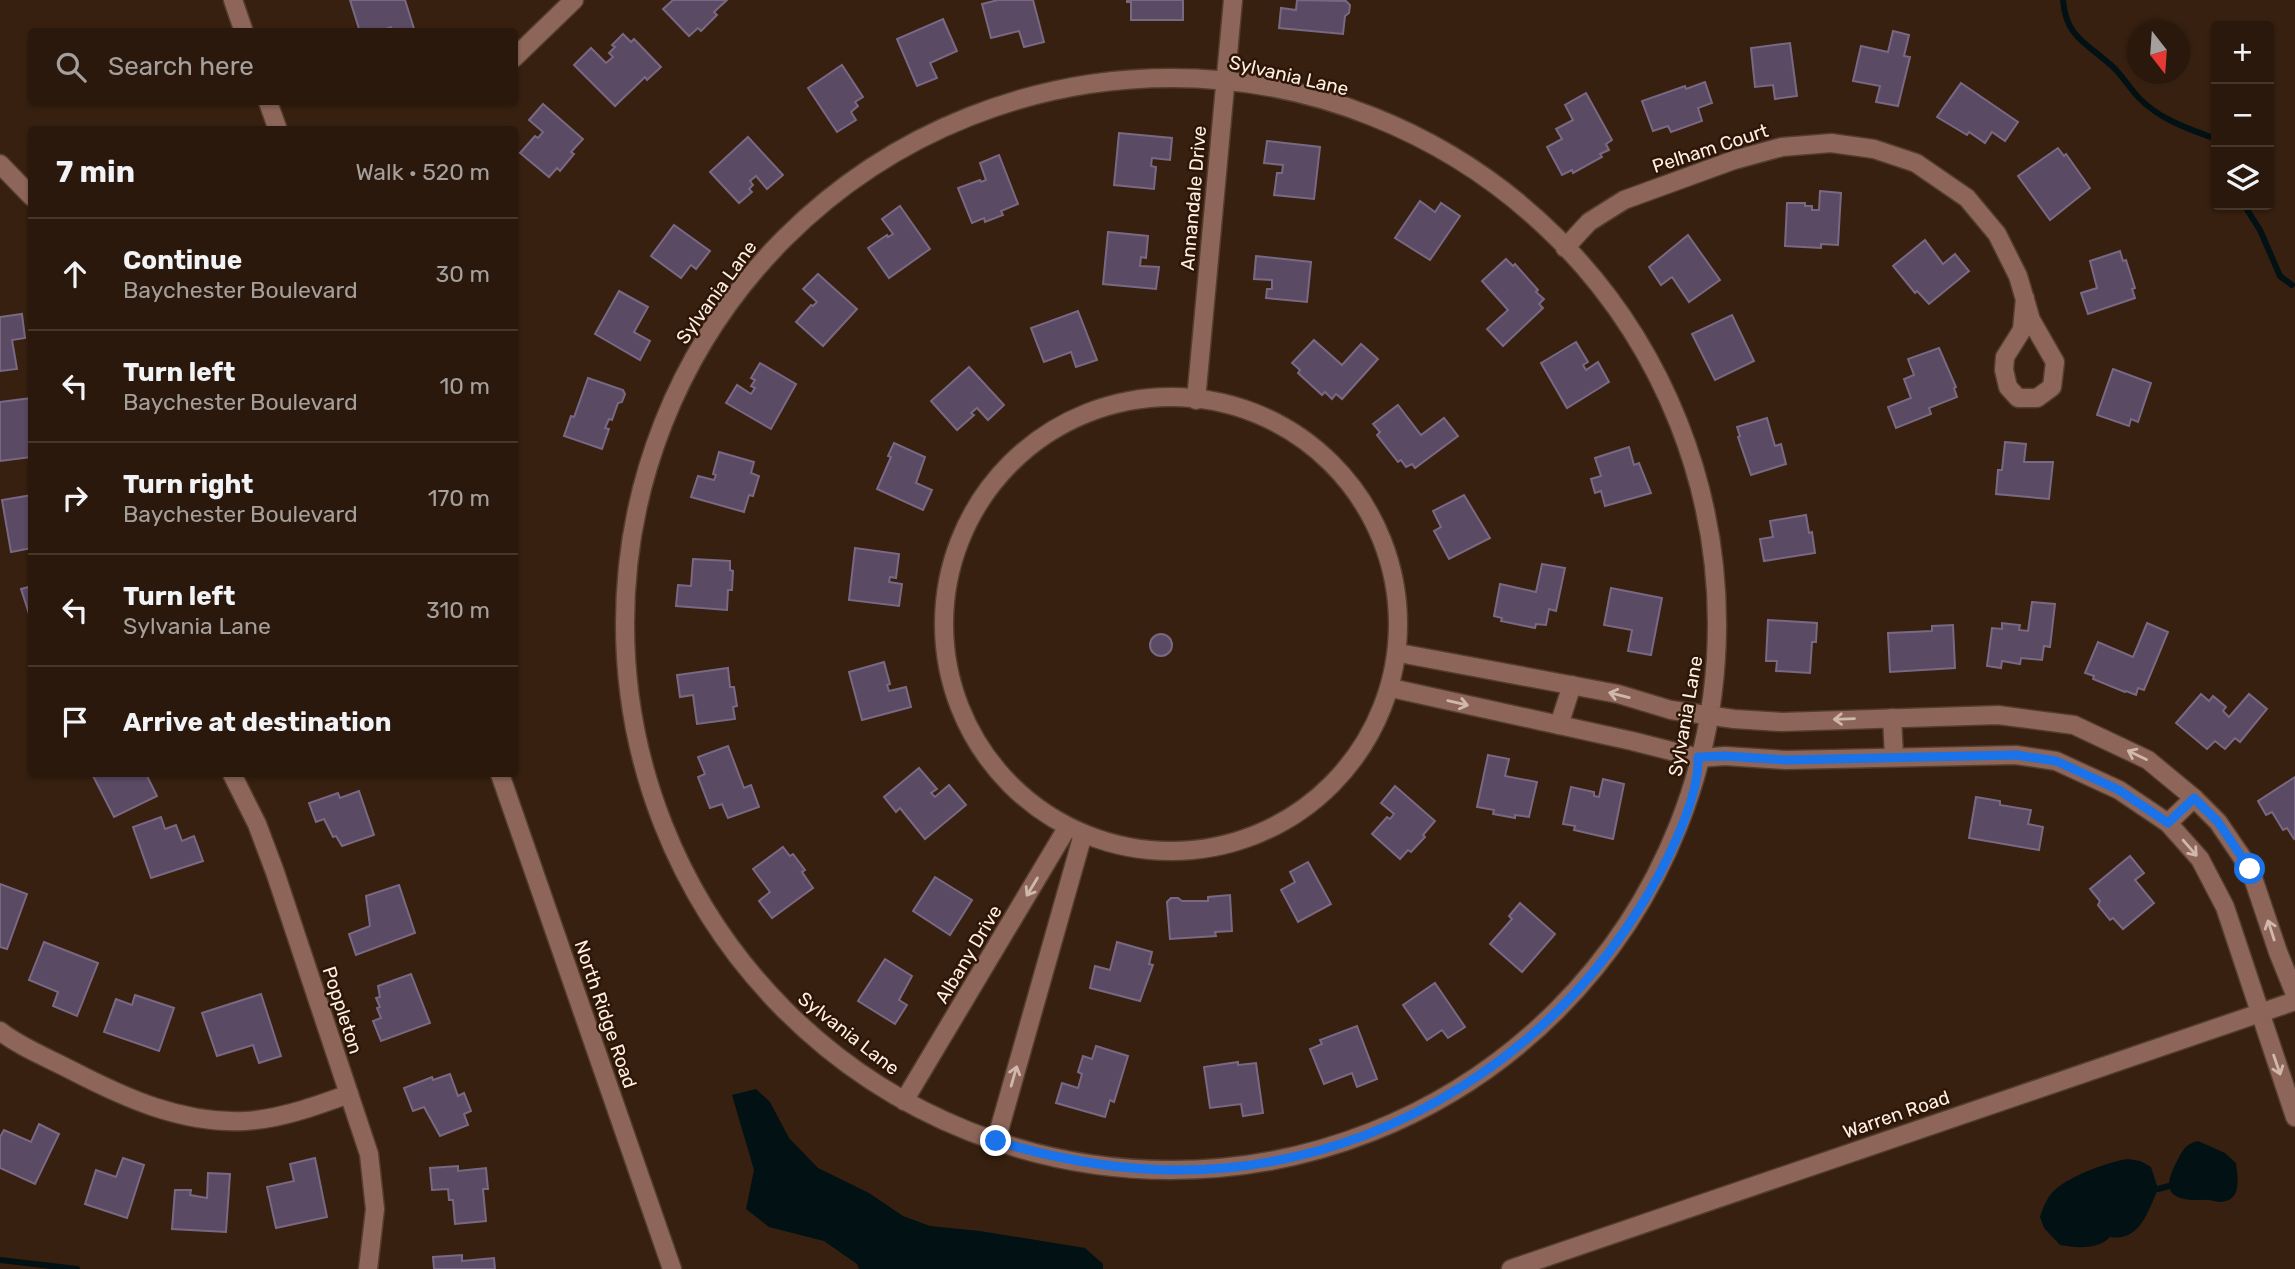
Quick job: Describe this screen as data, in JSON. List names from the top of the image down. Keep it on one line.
{"streets":{"street":["Sylvania Lane","Pelham Court","Annandale Drive","Albany Drive","Poppleton","North Ridge Road","Warren Road"]},"crossings":[["Sylvania Lane","Pelham Court"],["Sylvania Lane","Annandale Drive"],["Sylvania Lane","Albany Drive"]],"north":"bottom","page":{"map_buttons":["+","−"],"search":"Search here","heading":["7 min","Walk · 520 m"],"list":[["Continue","Baychester Boulevard","30 m"],["Turn left","Baychester Boulevard","10 m"],["Turn right","Baychester Boulevard","170 m"],["Turn left","Sylvania Lane","310 m"],"Arrive at destination"]}}
